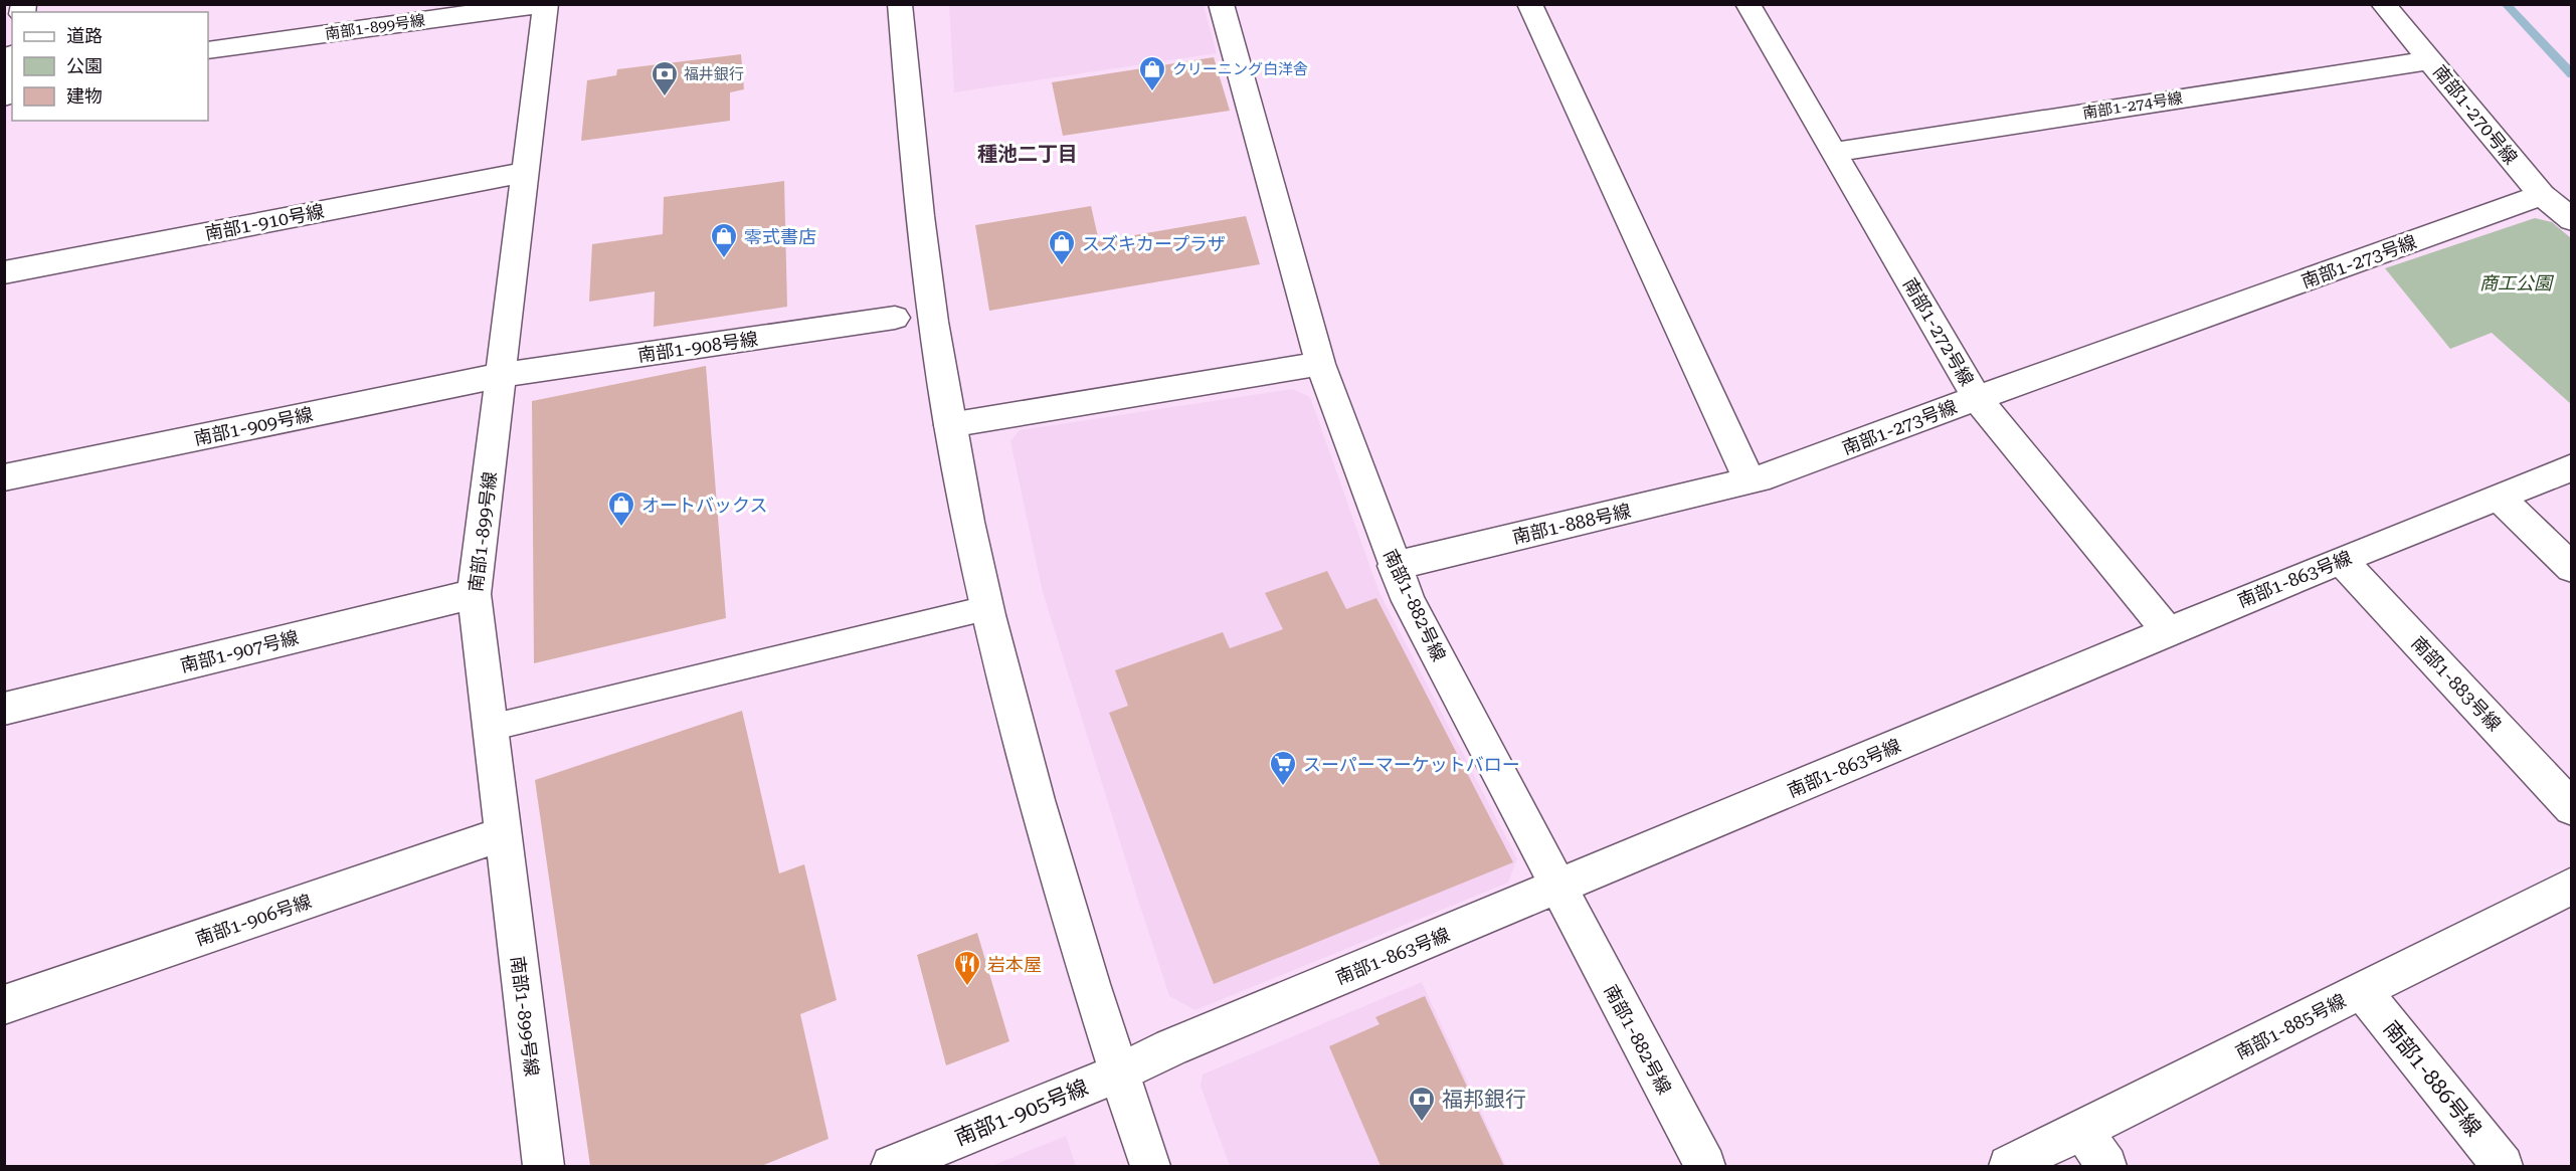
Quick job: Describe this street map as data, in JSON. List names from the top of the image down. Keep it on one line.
{"streets":{"street":["南部1-899号線","南部1-274号線","南部1-270号線","南部1-910号線","南部1-273号線","南部1-272号線","南部1-908号線","南部1-909号線","南部1-888号線","南部1-863号線","南部1-882号線","南部1-907号線","南部1-883号線","南部1-906号線","南部1-885号線","南部1-886号線","南部1-905号線"]},"crossings":[["南部1-899号線","南部1-910号線"],["南部1-899号線","南部1-908号線"],["南部1-899号線","南部1-909号線"],["南部1-899号線","南部1-907号線"],["南部1-899号線","南部1-906号線"],["南部1-274号線","南部1-270号線"],["南部1-274号線","南部1-272号線"],["南部1-270号線","南部1-273号線"],["南部1-273号線","南部1-272号線"],["南部1-273号線","南部1-888号線"],["南部1-272号線","南部1-863号線"],["南部1-908号線","南部1-909号線"],["南部1-888号線","南部1-882号線"],["南部1-863号線","南部1-882号線"],["南部1-863号線","南部1-883号線"],["南部1-863号線","南部1-905号線"],["南部1-885号線","南部1-886号線"]],"districts":["種池二丁目"],"parks":["商工公園"],"places":{"shop":["クリーニング白洋舎","零式書店","スズキカープラザ","オートバックス"],"bank":["福井銀行","福邦銀行"],"supermarket":["スーパーマーケットバロー"],"restaurant":["岩本屋"]},"legend":["道路","公園","建物"]}
